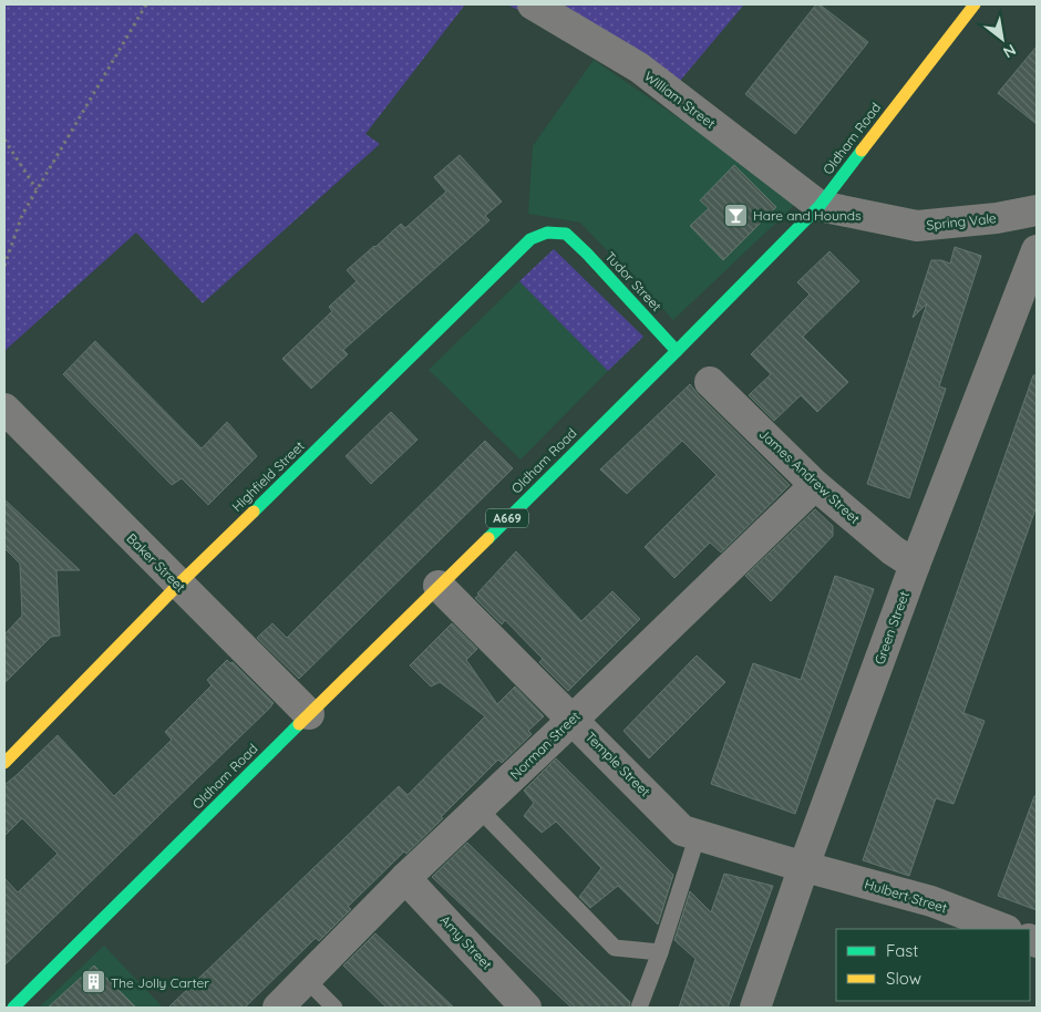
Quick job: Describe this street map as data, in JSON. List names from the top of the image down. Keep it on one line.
{"streets":{"main road":["Oldham Road","Tudor Street","Highfield Street","A669"],"street":["William Street","Spring Vale","James Andrew Street","Baker Street","Green Street","Norman Street","Temple Street","Hulbert Street","Amy Street"]},"crossings":[["William Street","Oldham Road"],["William Street","Spring Vale"],["Oldham Road","Spring Vale"],["Oldham Road","Tudor Street"],["Oldham Road","Baker Street"],["Oldham Road","Temple Street"],["Tudor Street","Highfield Street"],["Highfield Street","Baker Street"],["James Andrew Street","Green Street"],["James Andrew Street","Norman Street"],["Green Street","Temple Street"],["Green Street","Hulbert Street"],["Norman Street","Temple Street"],["Norman Street","Amy Street"],["Temple Street","Hulbert Street"]],"places":{"bar":["Hare and Hounds"],"building":["The Jolly Carter"]},"legend":["Fast","Slow"],"north":"bottom right"}
